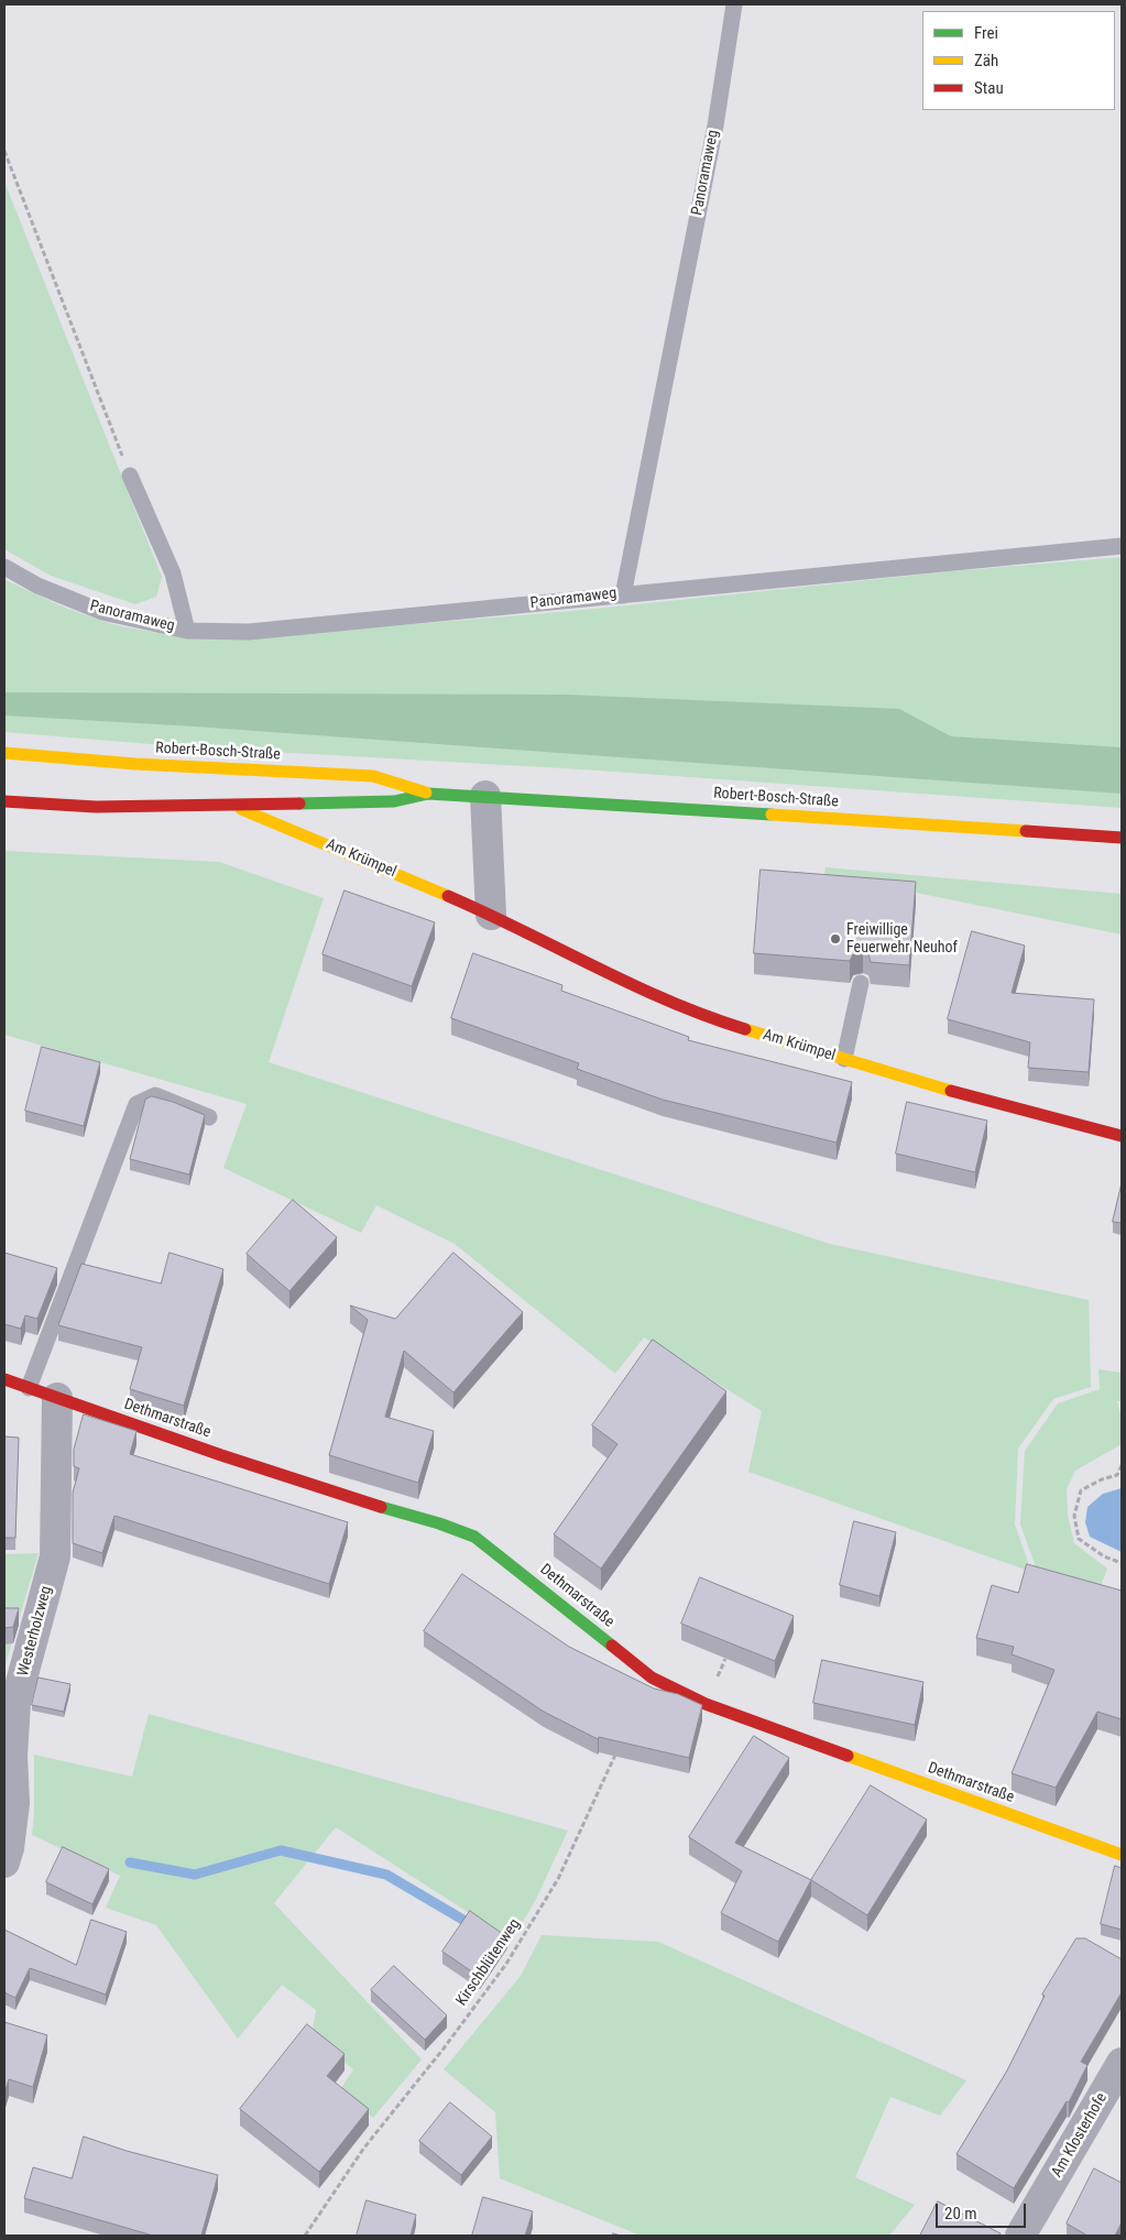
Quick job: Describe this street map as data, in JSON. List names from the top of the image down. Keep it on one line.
{"streets":{"street":["Robert-Bosch-Straße","Am Krümpel","Dethmarstraße","Westerholzweg","Am Klosterhofe"],"lane":["Panoramaweg"],"path":["Kirschblütenweg"]},"crossings":[["Robert-Bosch-Straße","Am Krümpel"],["Dethmarstraße","Westerholzweg"]],"places":["Freiwillige Feuerwehr Neuhof"],"legend":["Frei","Zäh","Stau"],"scale_bar":"20 m"}
